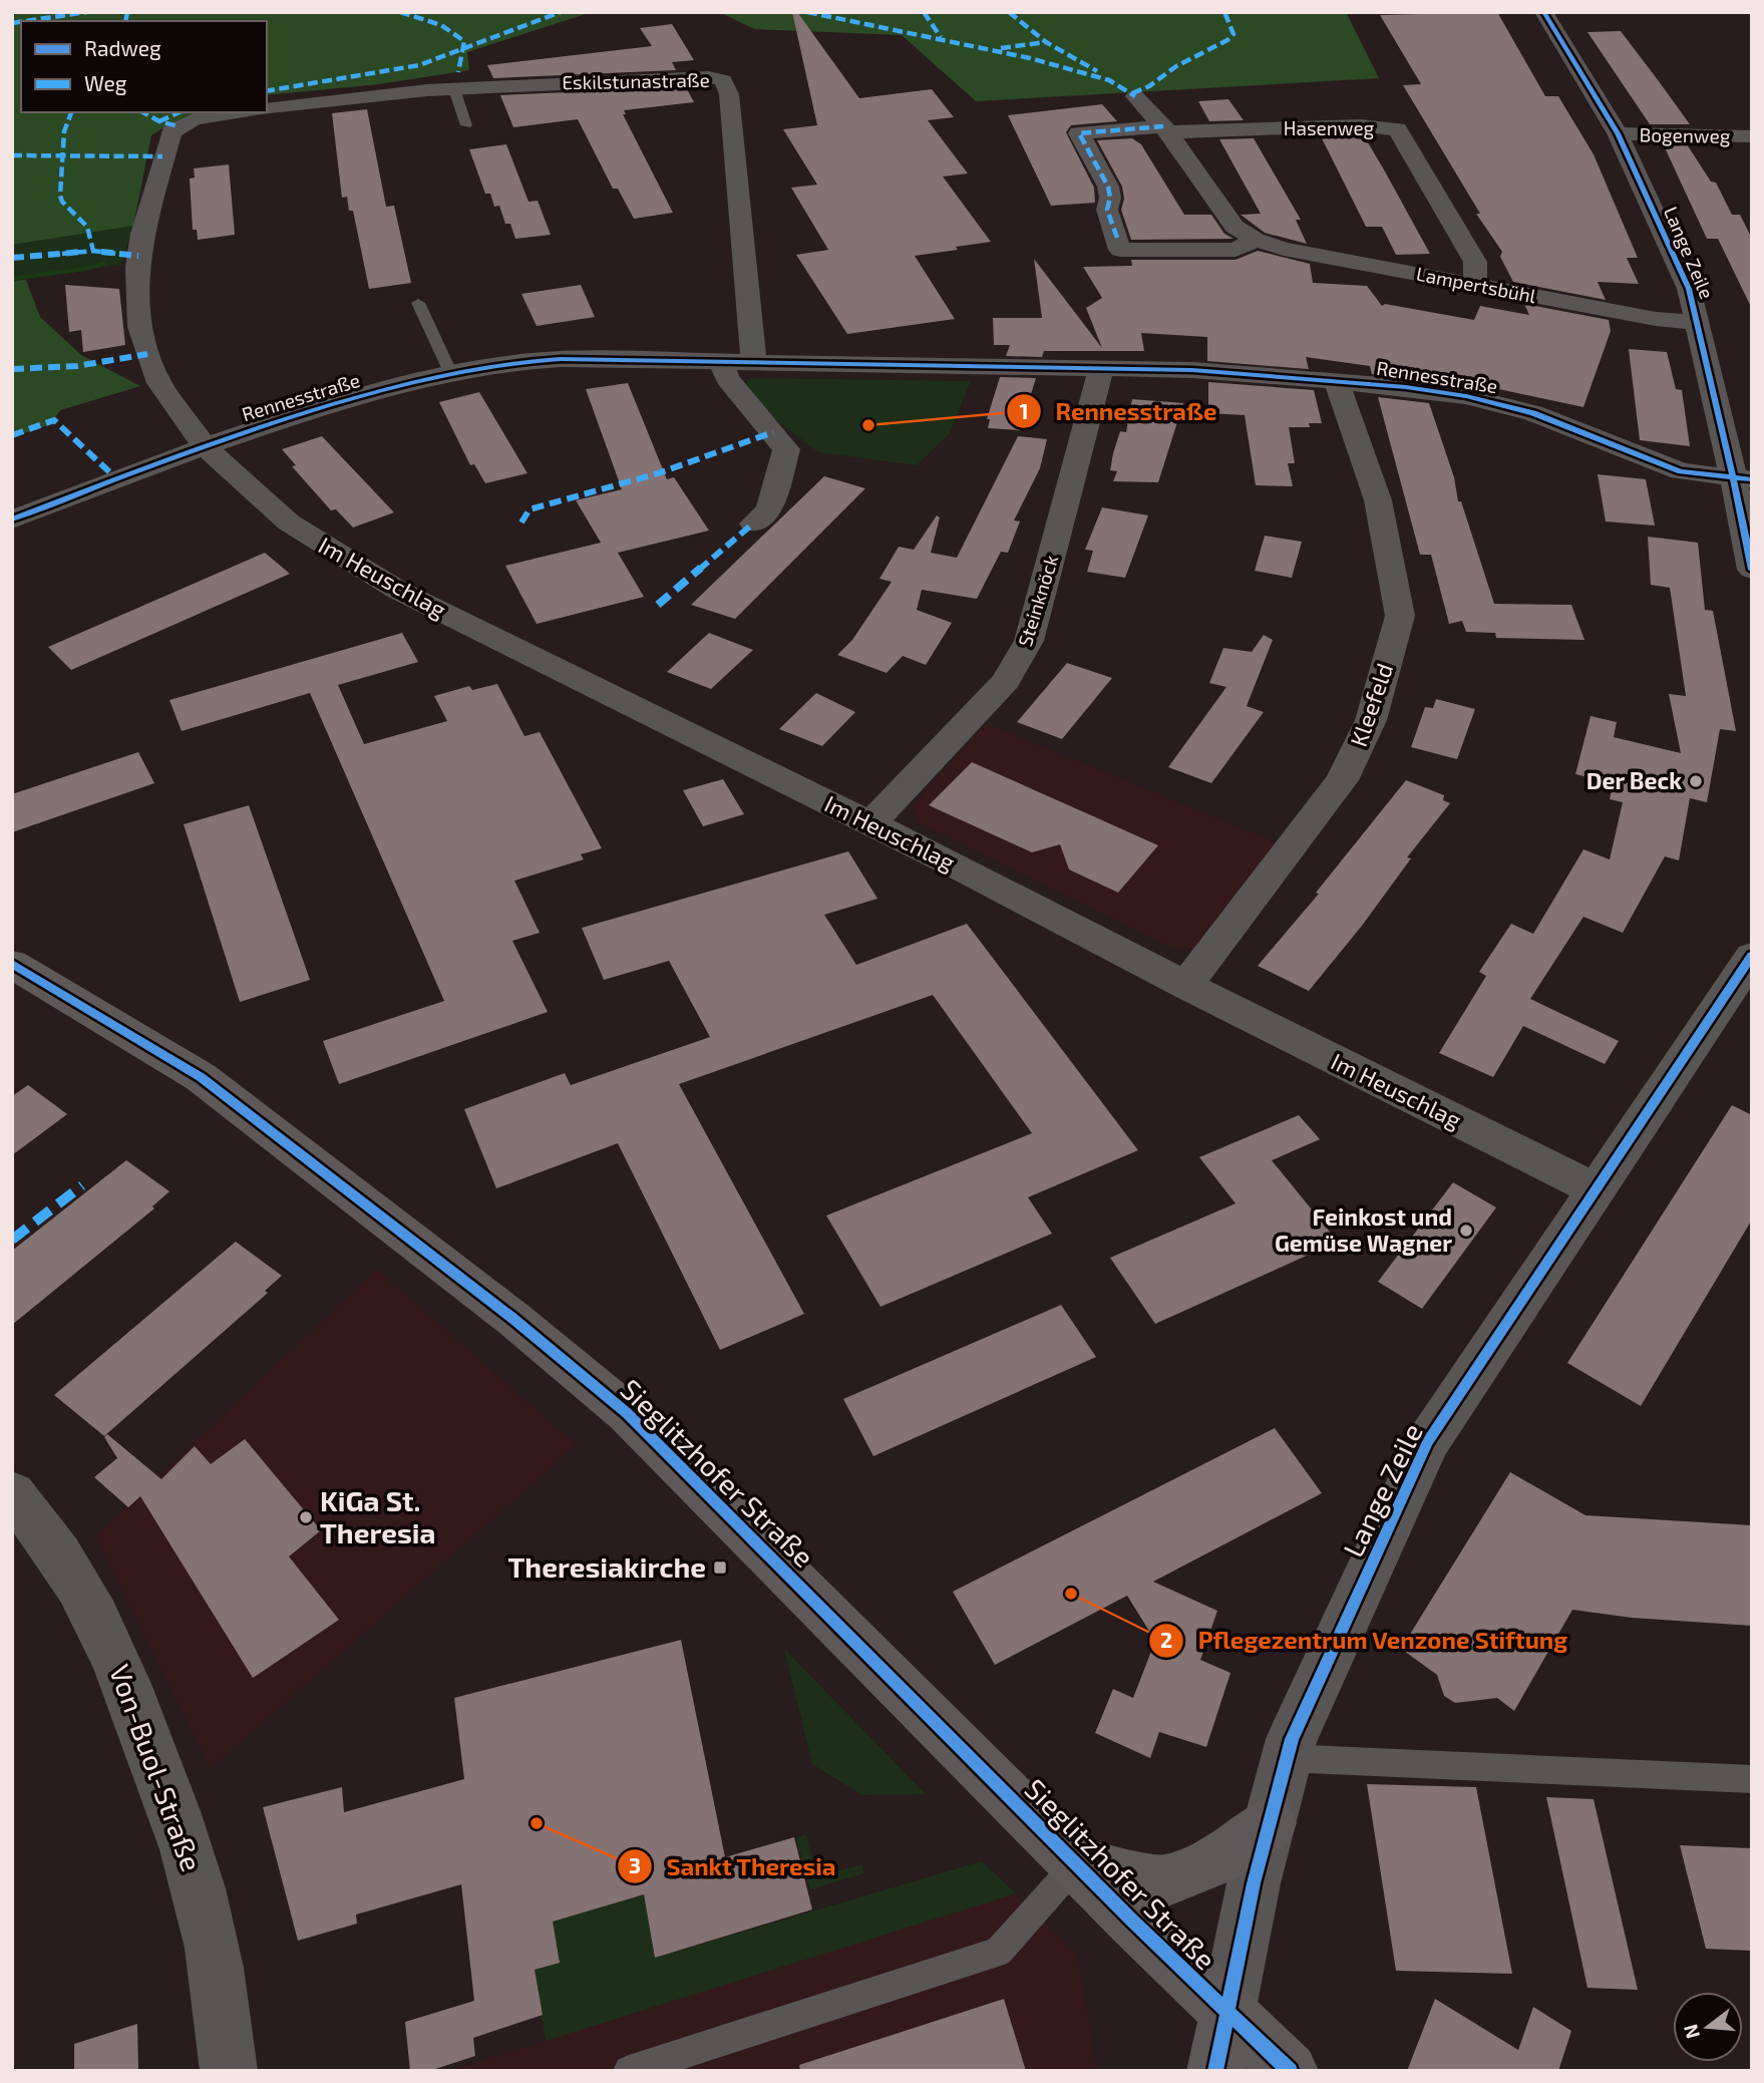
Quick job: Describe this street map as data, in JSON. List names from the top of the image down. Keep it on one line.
{"streets":{"main road":["Lange Zeile","Sieglitzhofer Straße"],"street":["Eskilstunastraße","Hasenweg","Bogenweg","Lampertsbühl","Rennesstraße","Im Heuschlag","Steinknöck","Kleefeld","Von-Buol-Straße"]},"crossings":[["Eskilstunastraße","Rennesstraße"],["Hasenweg","Lampertsbühl"],["Bogenweg","Lange Zeile"],["Lange Zeile","Lampertsbühl"],["Lange Zeile","Rennesstraße"],["Lange Zeile","Im Heuschlag"],["Lange Zeile","Sieglitzhofer Straße"],["Rennesstraße","Im Heuschlag"],["Rennesstraße","Steinknöck"],["Rennesstraße","Kleefeld"],["Im Heuschlag","Steinknöck"],["Im Heuschlag","Kleefeld"]],"places":{"other":["Rennesstraße","Der Beck","Feinkost und Gemüse Wagner","KiGa St. Theresia","Pflegezentrum Venzone Stiftung","Sankt Theresia"],"transit":["Theresiakirche"]},"legend":["Radweg","Weg"],"north":"left"}
